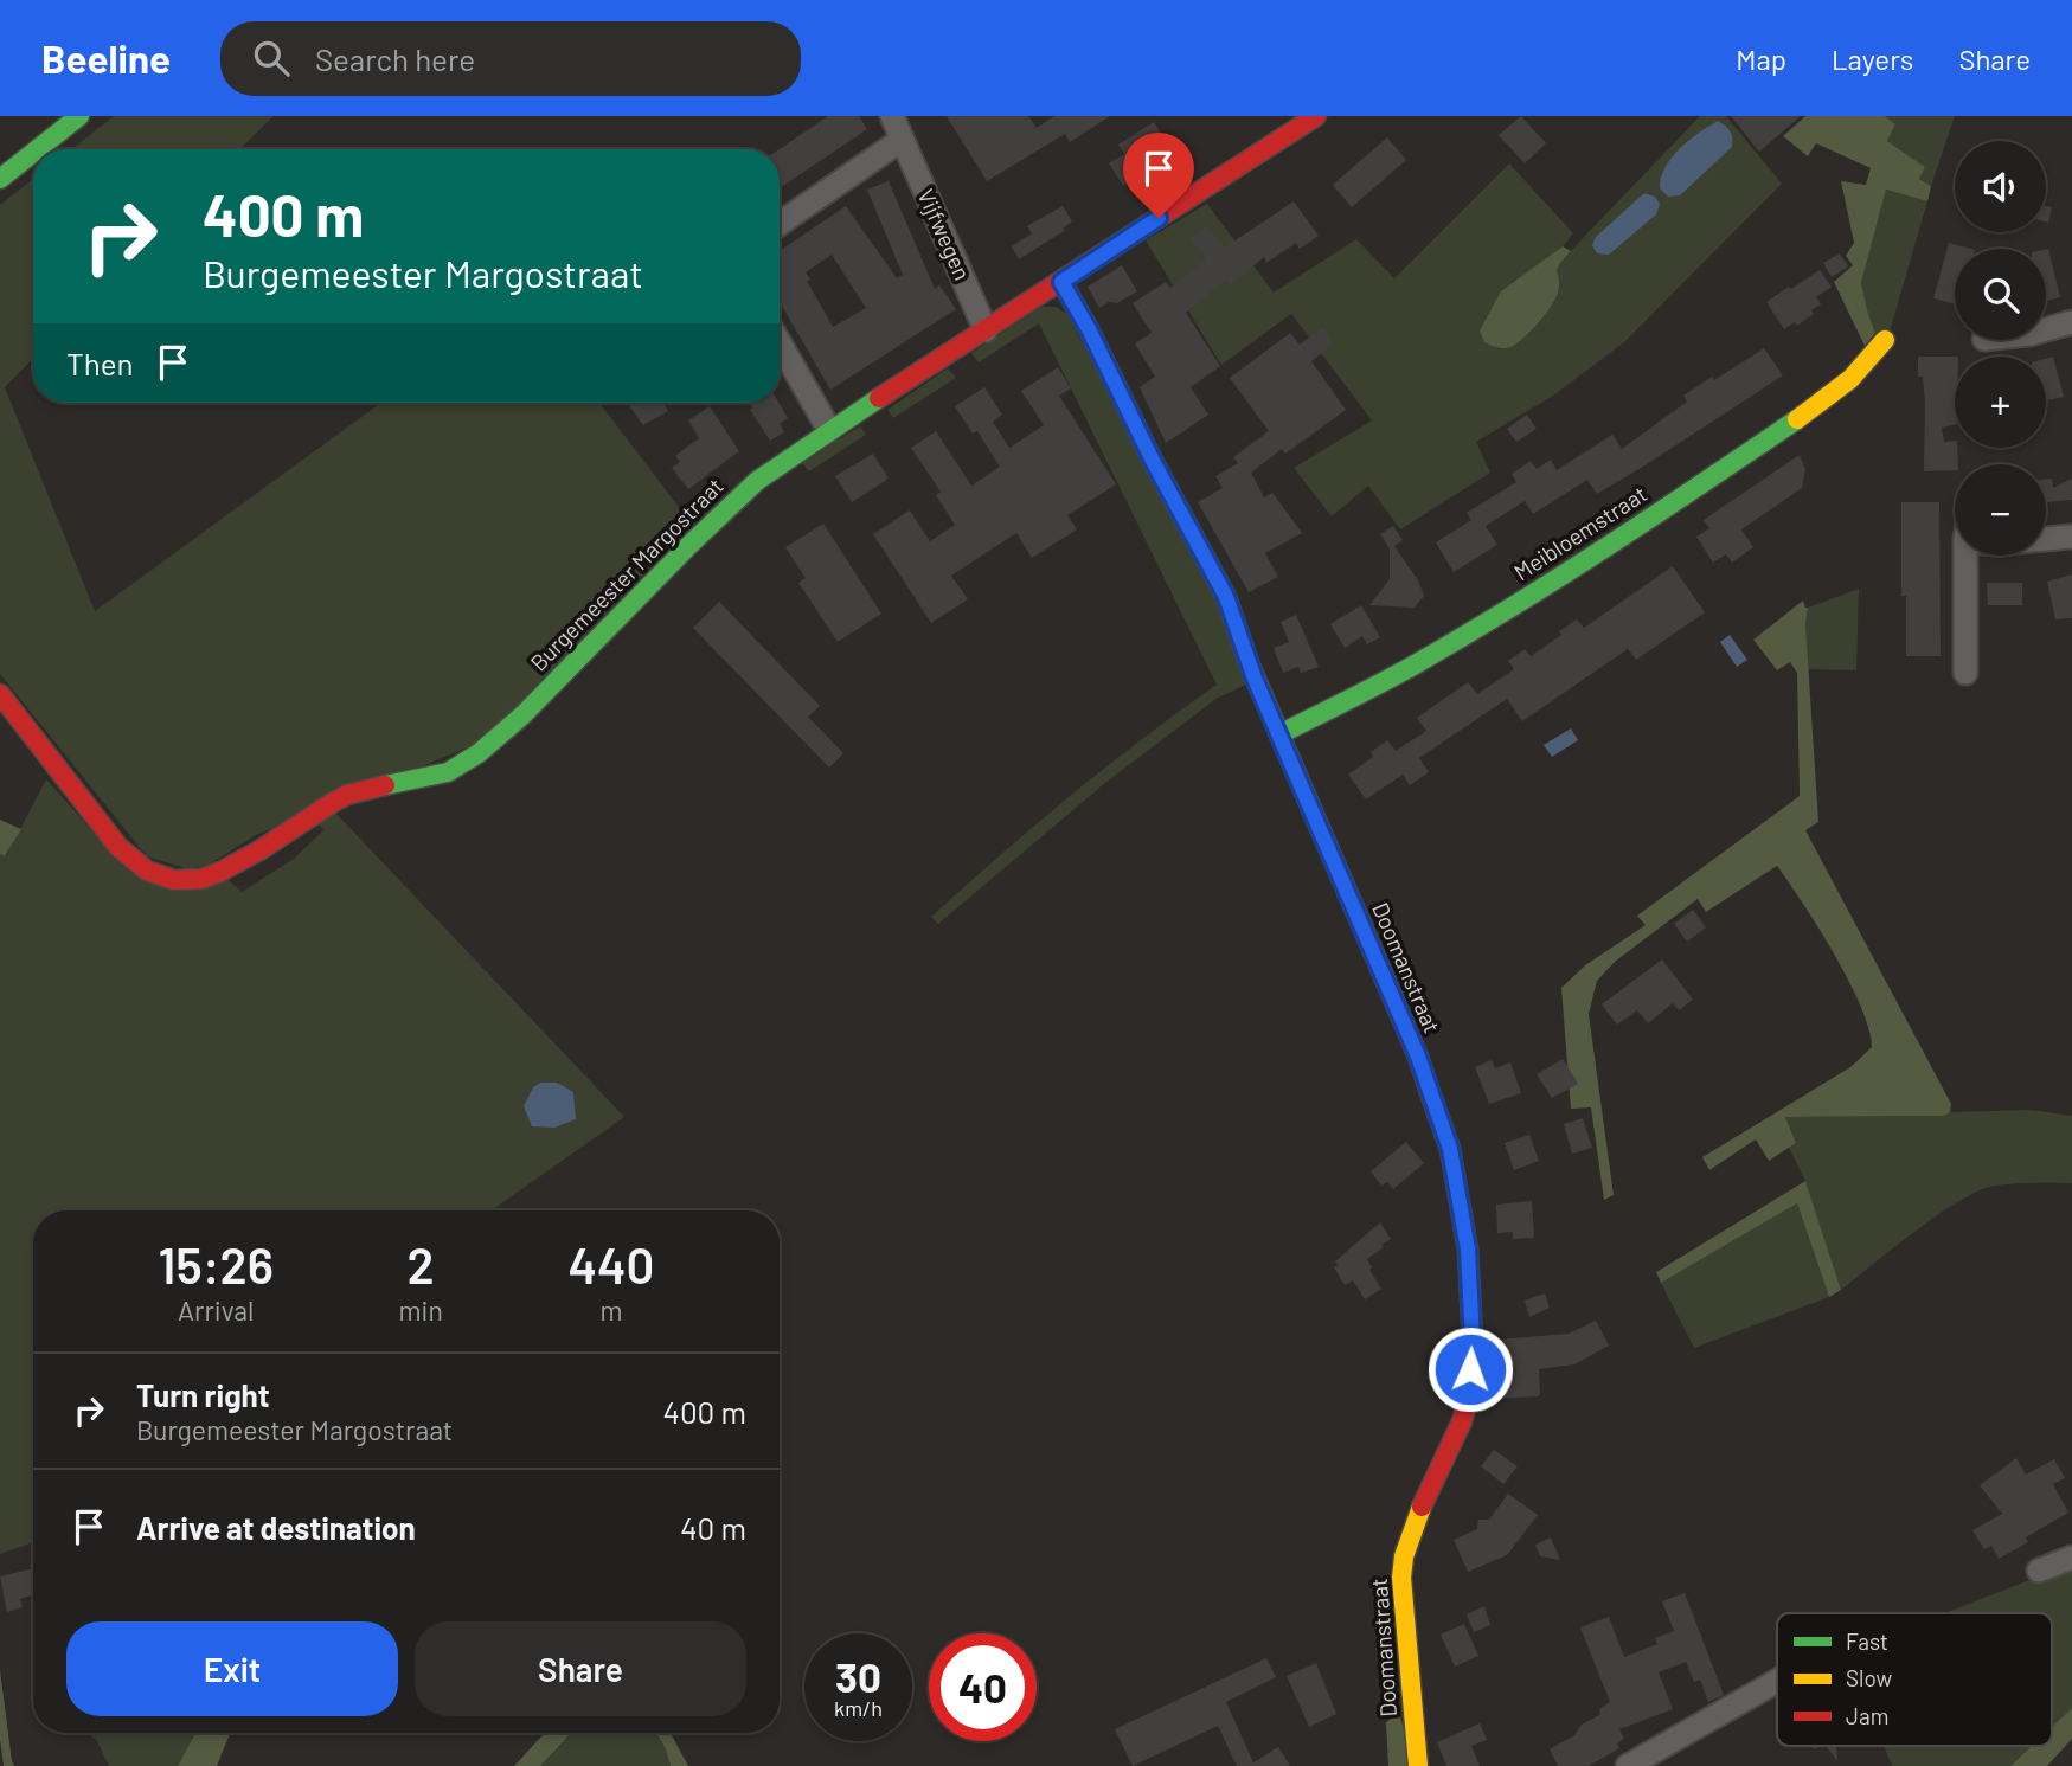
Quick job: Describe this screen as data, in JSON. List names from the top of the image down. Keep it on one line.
{"streets":{"main road":["Meibloemstraat","Burgemeester Margostraat","Doomanstraat"],"street":["Vijfwegen"]},"crossings":[["Vijfwegen","Burgemeester Margostraat"],["Meibloemstraat","Doomanstraat"],["Burgemeester Margostraat","Doomanstraat"]],"legend":["Fast","Slow","Jam"],"page":{"header":"Beeline","search":"Search here","nav":["Map","Layers","Share"],"map_buttons":["+","−"],"turn":["400 m","Burgemeester Margostraat"],"then":"Then","eta":["15:26","Arrival","2","min","440","m"],"list":[{"name":"Turn right","note":"Burgemeester Margostraat","value":"400 m"},{"name":"Arrive at destination","value":"40 m"}],"buttons":["Exit","Share"],"speed":"30 km/h","limit":"40"}}
